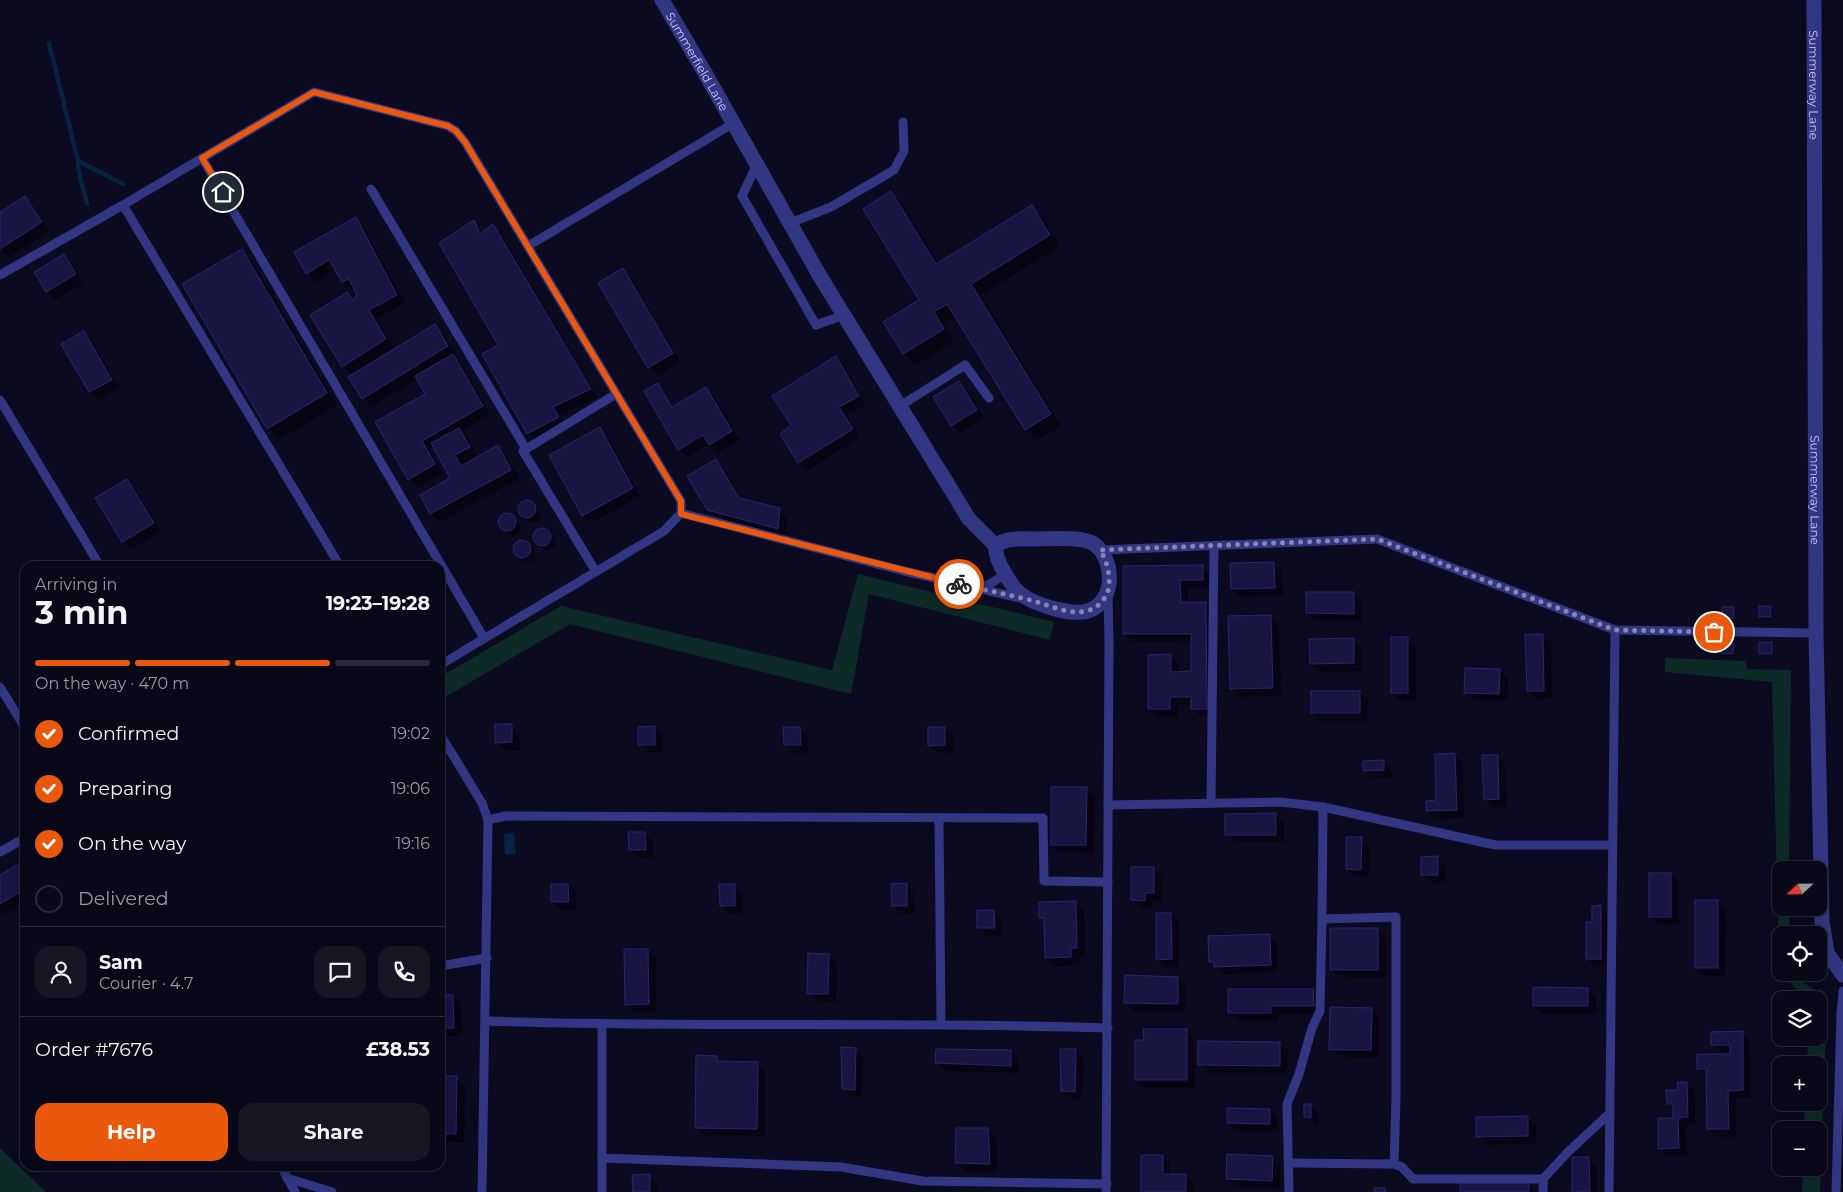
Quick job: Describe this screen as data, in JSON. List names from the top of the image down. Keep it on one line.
{"streets":{"street":["Summerfield Lane","Summerway Lane"]},"north":"left","page":{"heading":["3 min","Arriving in","19:23–19:28"],"panel":["Sam","Courier · 4.7","Order #7676","£38.53"],"bar":"On the way · 470 m","list":[["Confirmed","19:02"],["Preparing","19:06"],["On the way","19:16"],"Delivered"],"map_buttons":["+","−"],"buttons":["Help","Share"]}}
